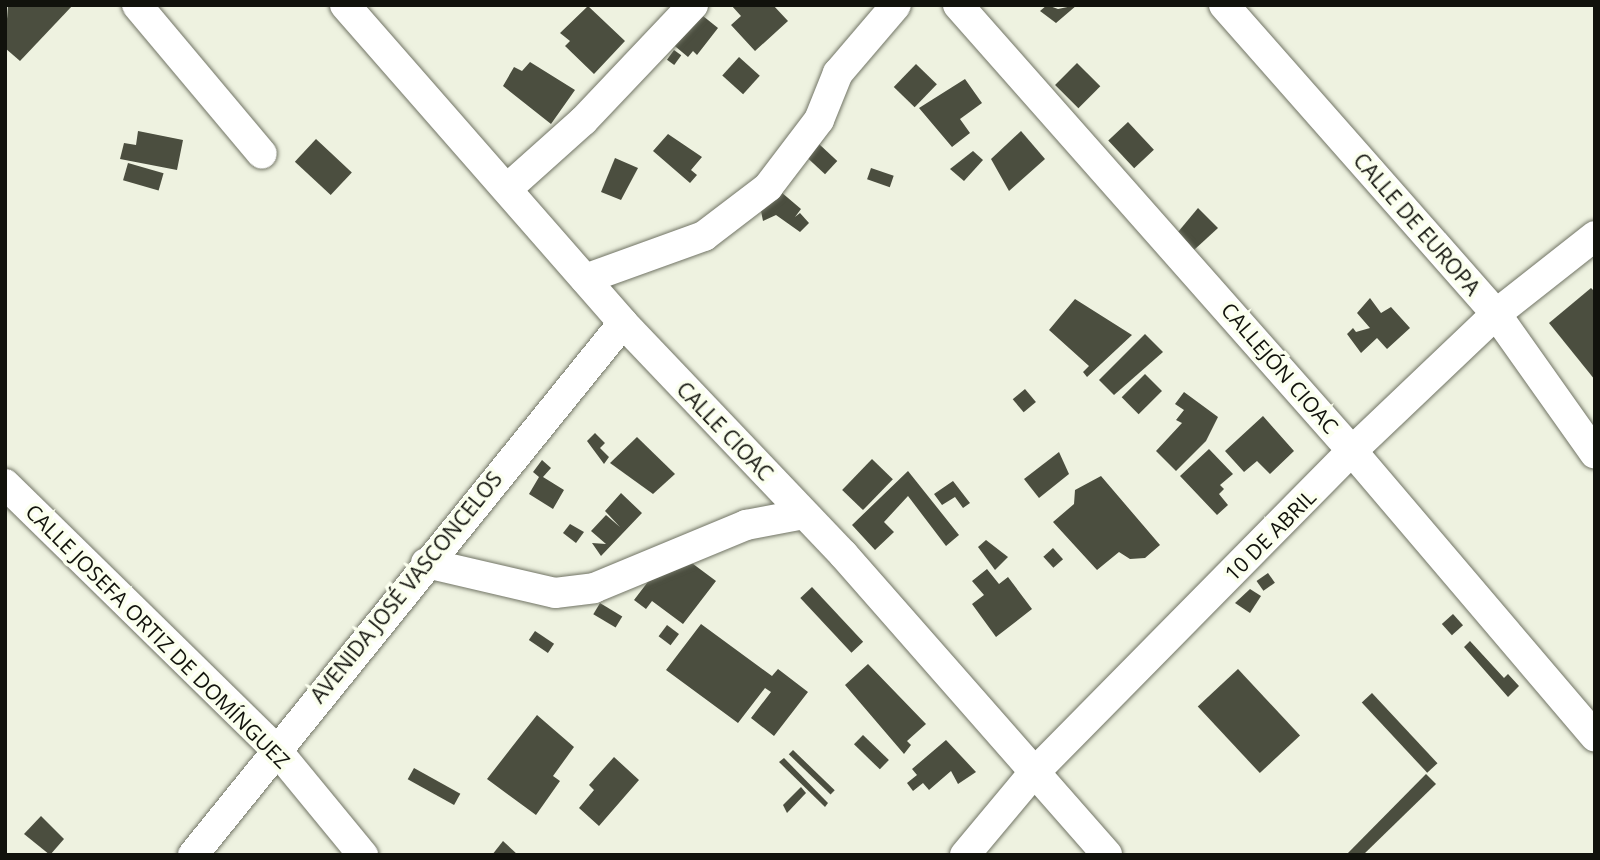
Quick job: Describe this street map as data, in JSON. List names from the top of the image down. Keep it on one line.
{"streets":{"street":["CALLE DE EUROPA","CALLEJÓN CIOAC","CALLE CIOAC","10 DE ABRIL","AVENIDA JOSÉ VASCONCELOS","CALLE JOSEFA ORTIZ DE DOMÍNGUEZ"]},"crossings":[["CALLE DE EUROPA","10 DE ABRIL"],["CALLEJÓN CIOAC","10 DE ABRIL"],["CALLE CIOAC","10 DE ABRIL"],["CALLE CIOAC","AVENIDA JOSÉ VASCONCELOS"],["AVENIDA JOSÉ VASCONCELOS","CALLE JOSEFA ORTIZ DE DOMÍNGUEZ"]]}
